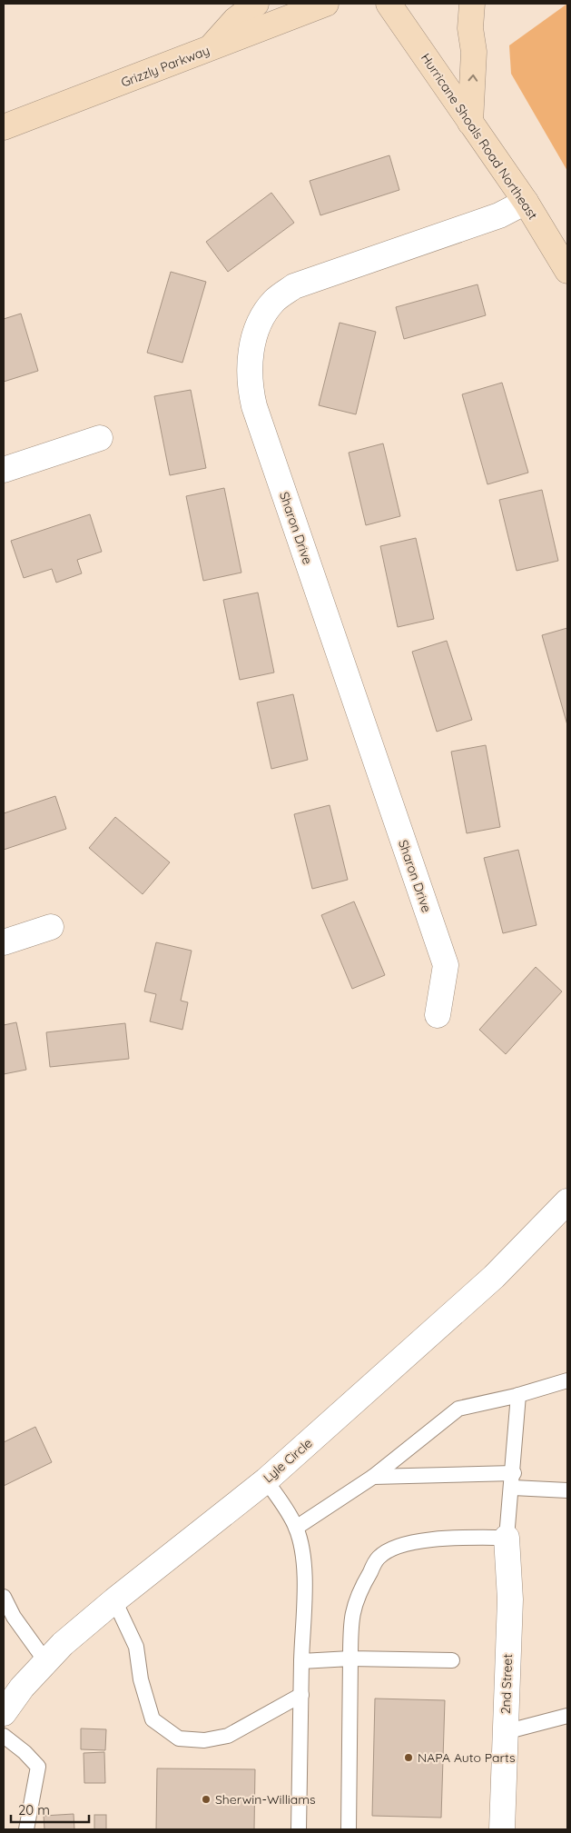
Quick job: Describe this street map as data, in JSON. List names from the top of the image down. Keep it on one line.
{"streets":{"street":["Grizzly Parkway","Hurricane Shoals Road Northeast","Sharon Drive","Lyle Circle","2nd Street"]},"crossings":[["Hurricane Shoals Road Northeast","Sharon Drive"]],"places":["NAPA Auto Parts","Sherwin-Williams"],"scale_bar":"20 m"}
